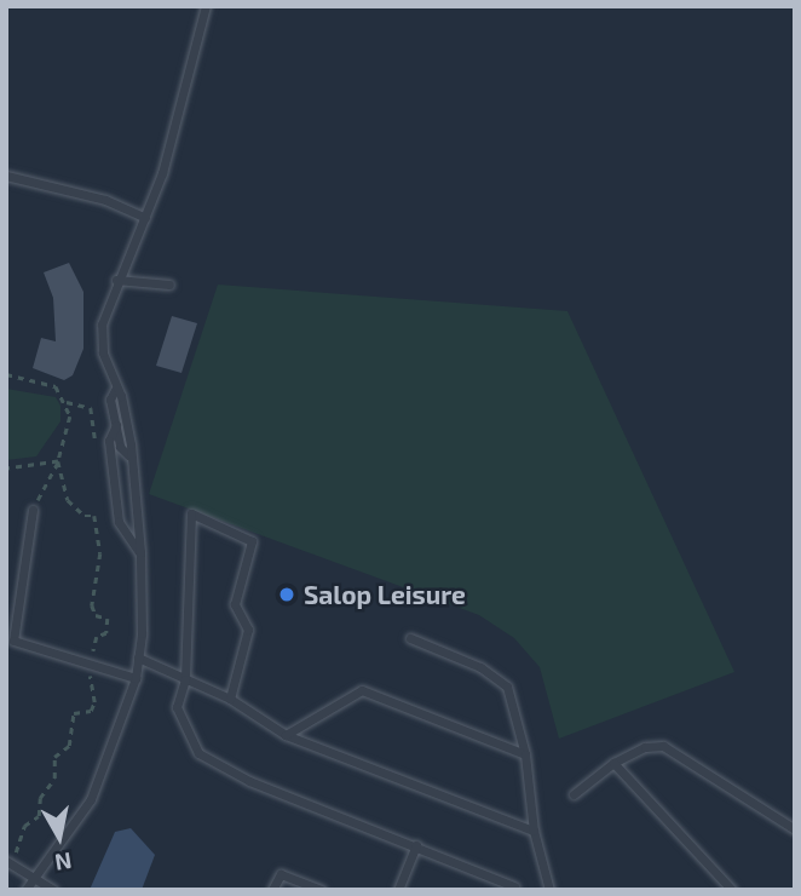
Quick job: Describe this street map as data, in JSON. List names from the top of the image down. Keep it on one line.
{"places":["Salop Leisure"],"north":"bottom"}
